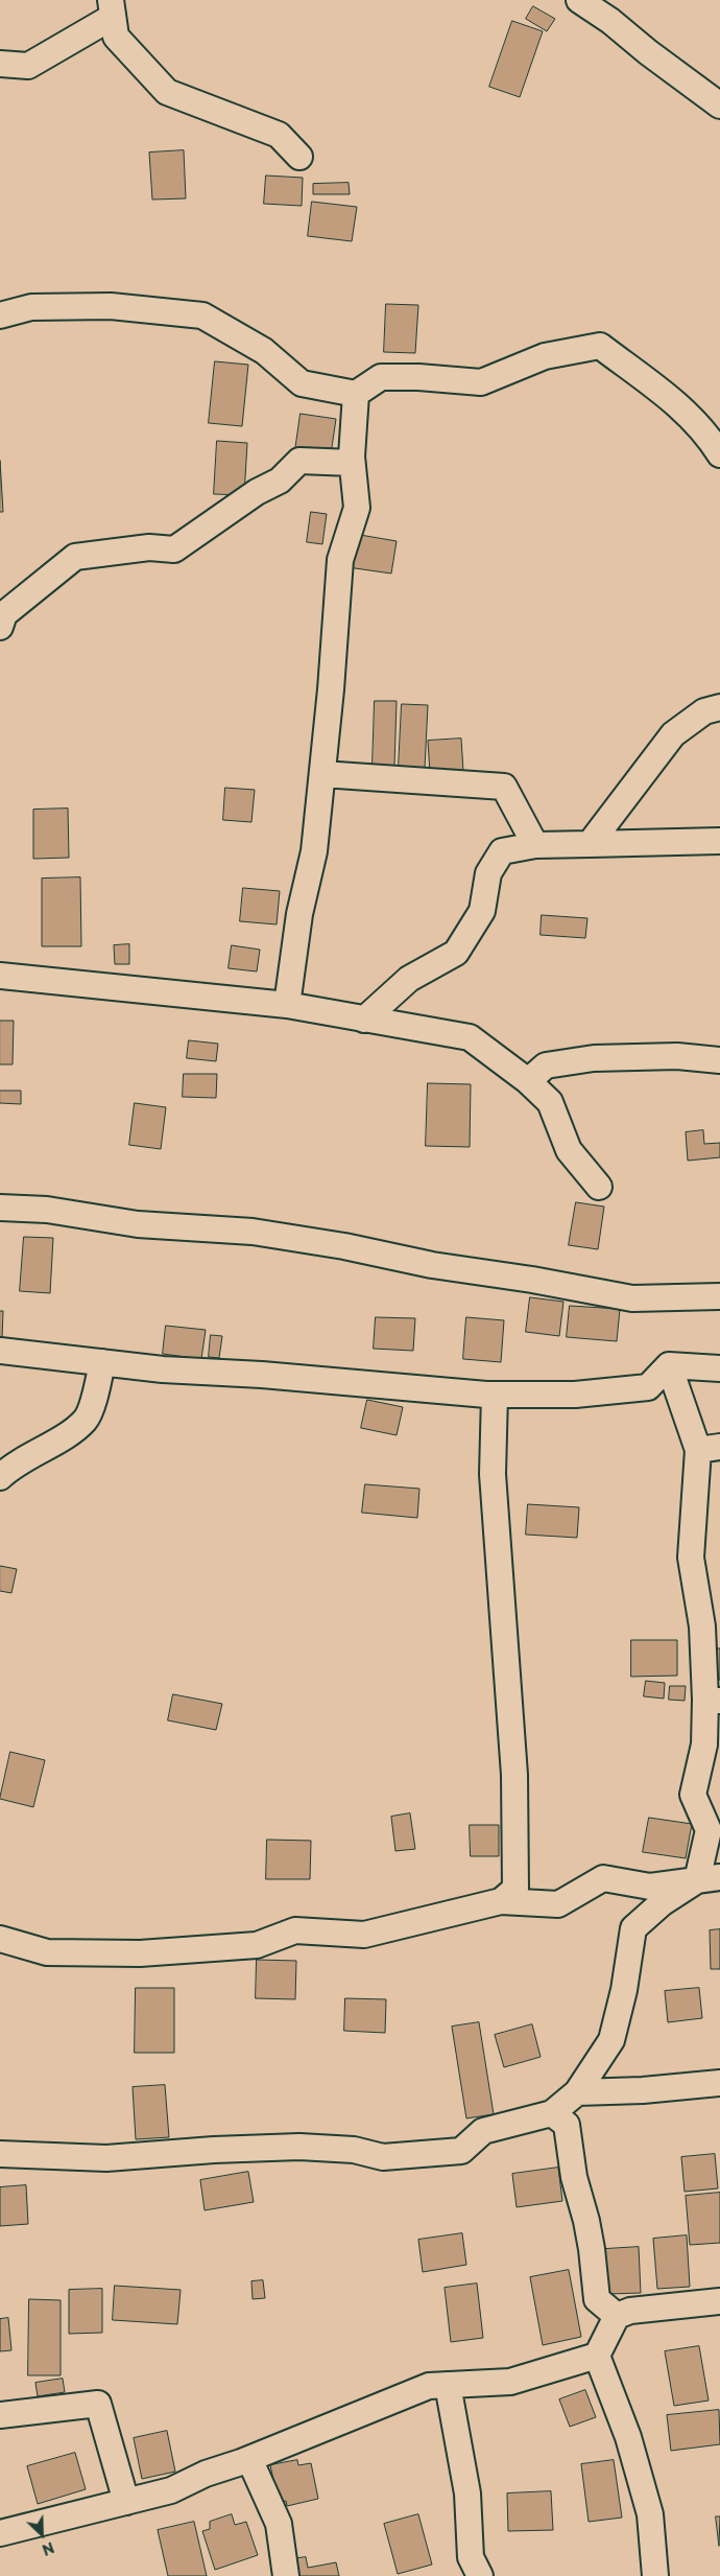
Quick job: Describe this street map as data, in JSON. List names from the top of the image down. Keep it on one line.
{"north":"bottom right"}
